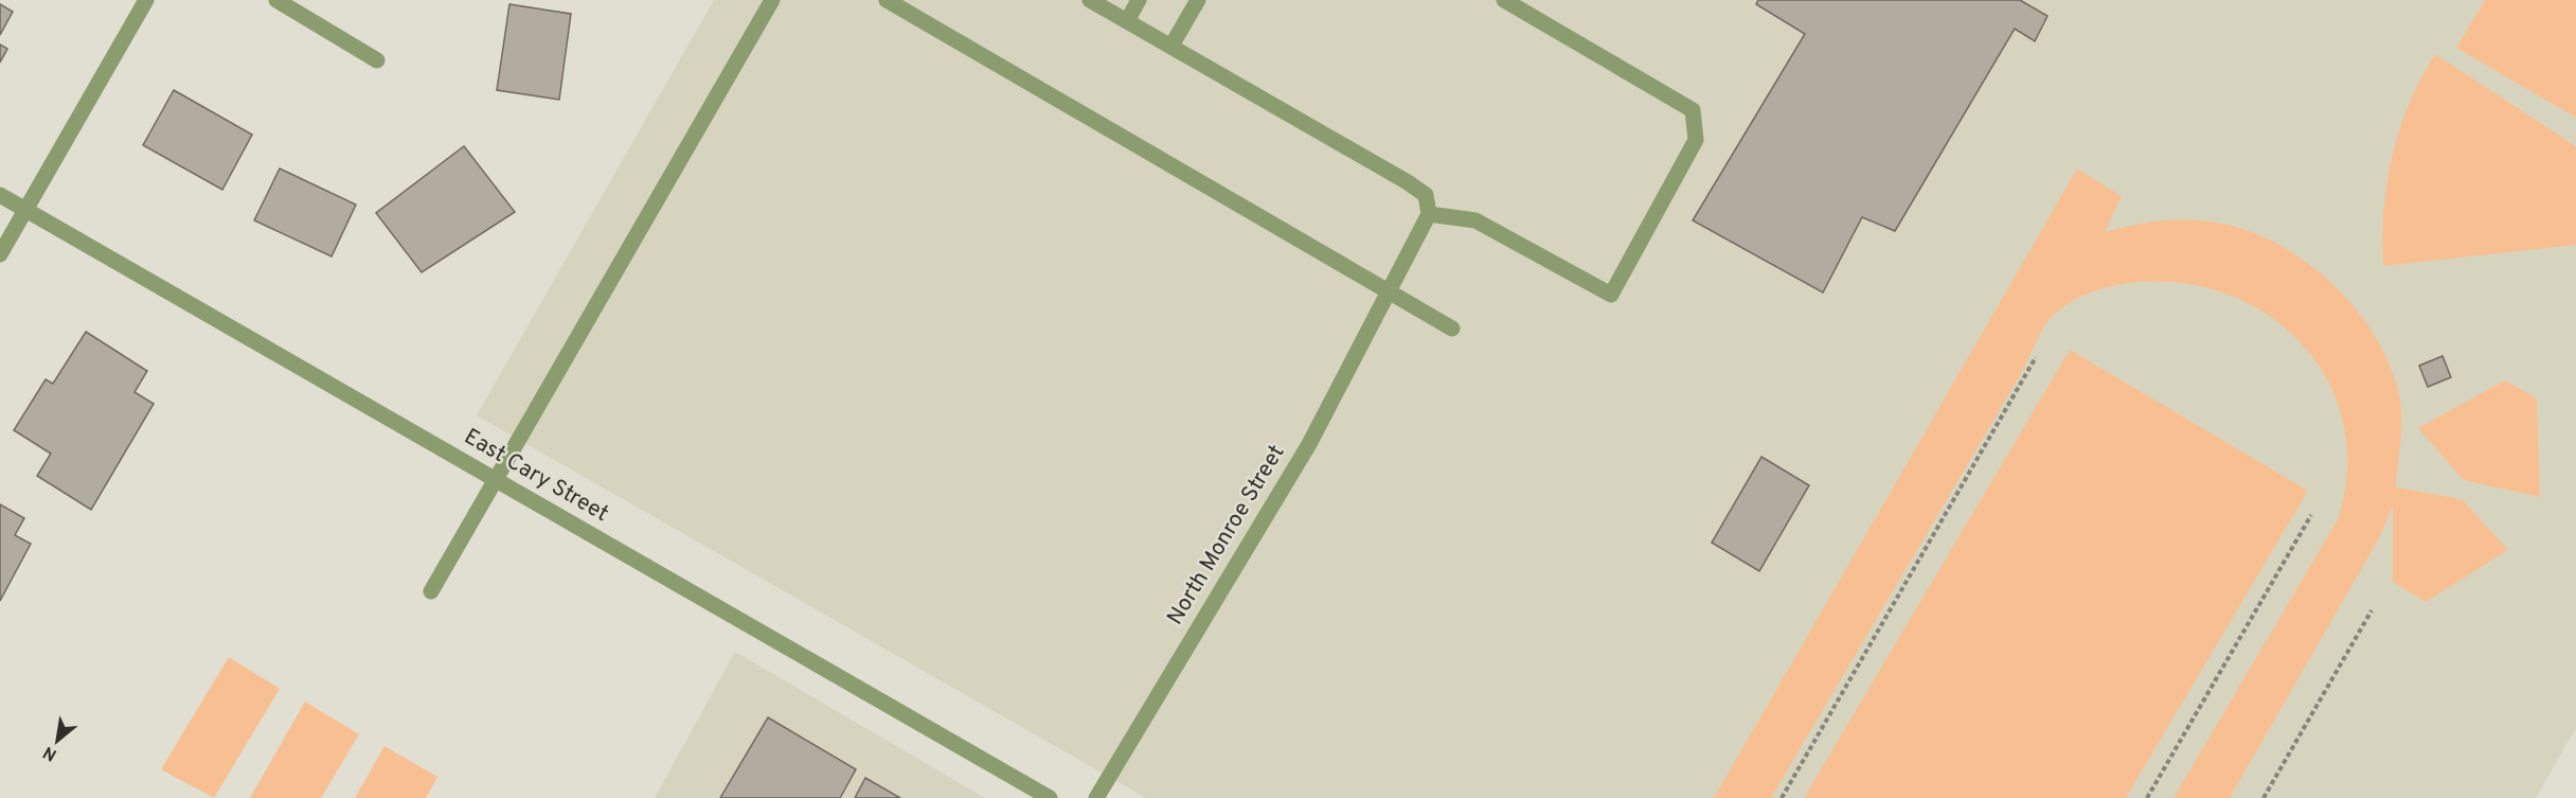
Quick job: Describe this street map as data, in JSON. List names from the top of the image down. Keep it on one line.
{"streets":{"street":["East Cary Street","North Monroe Street"]},"north":"bottom left"}
